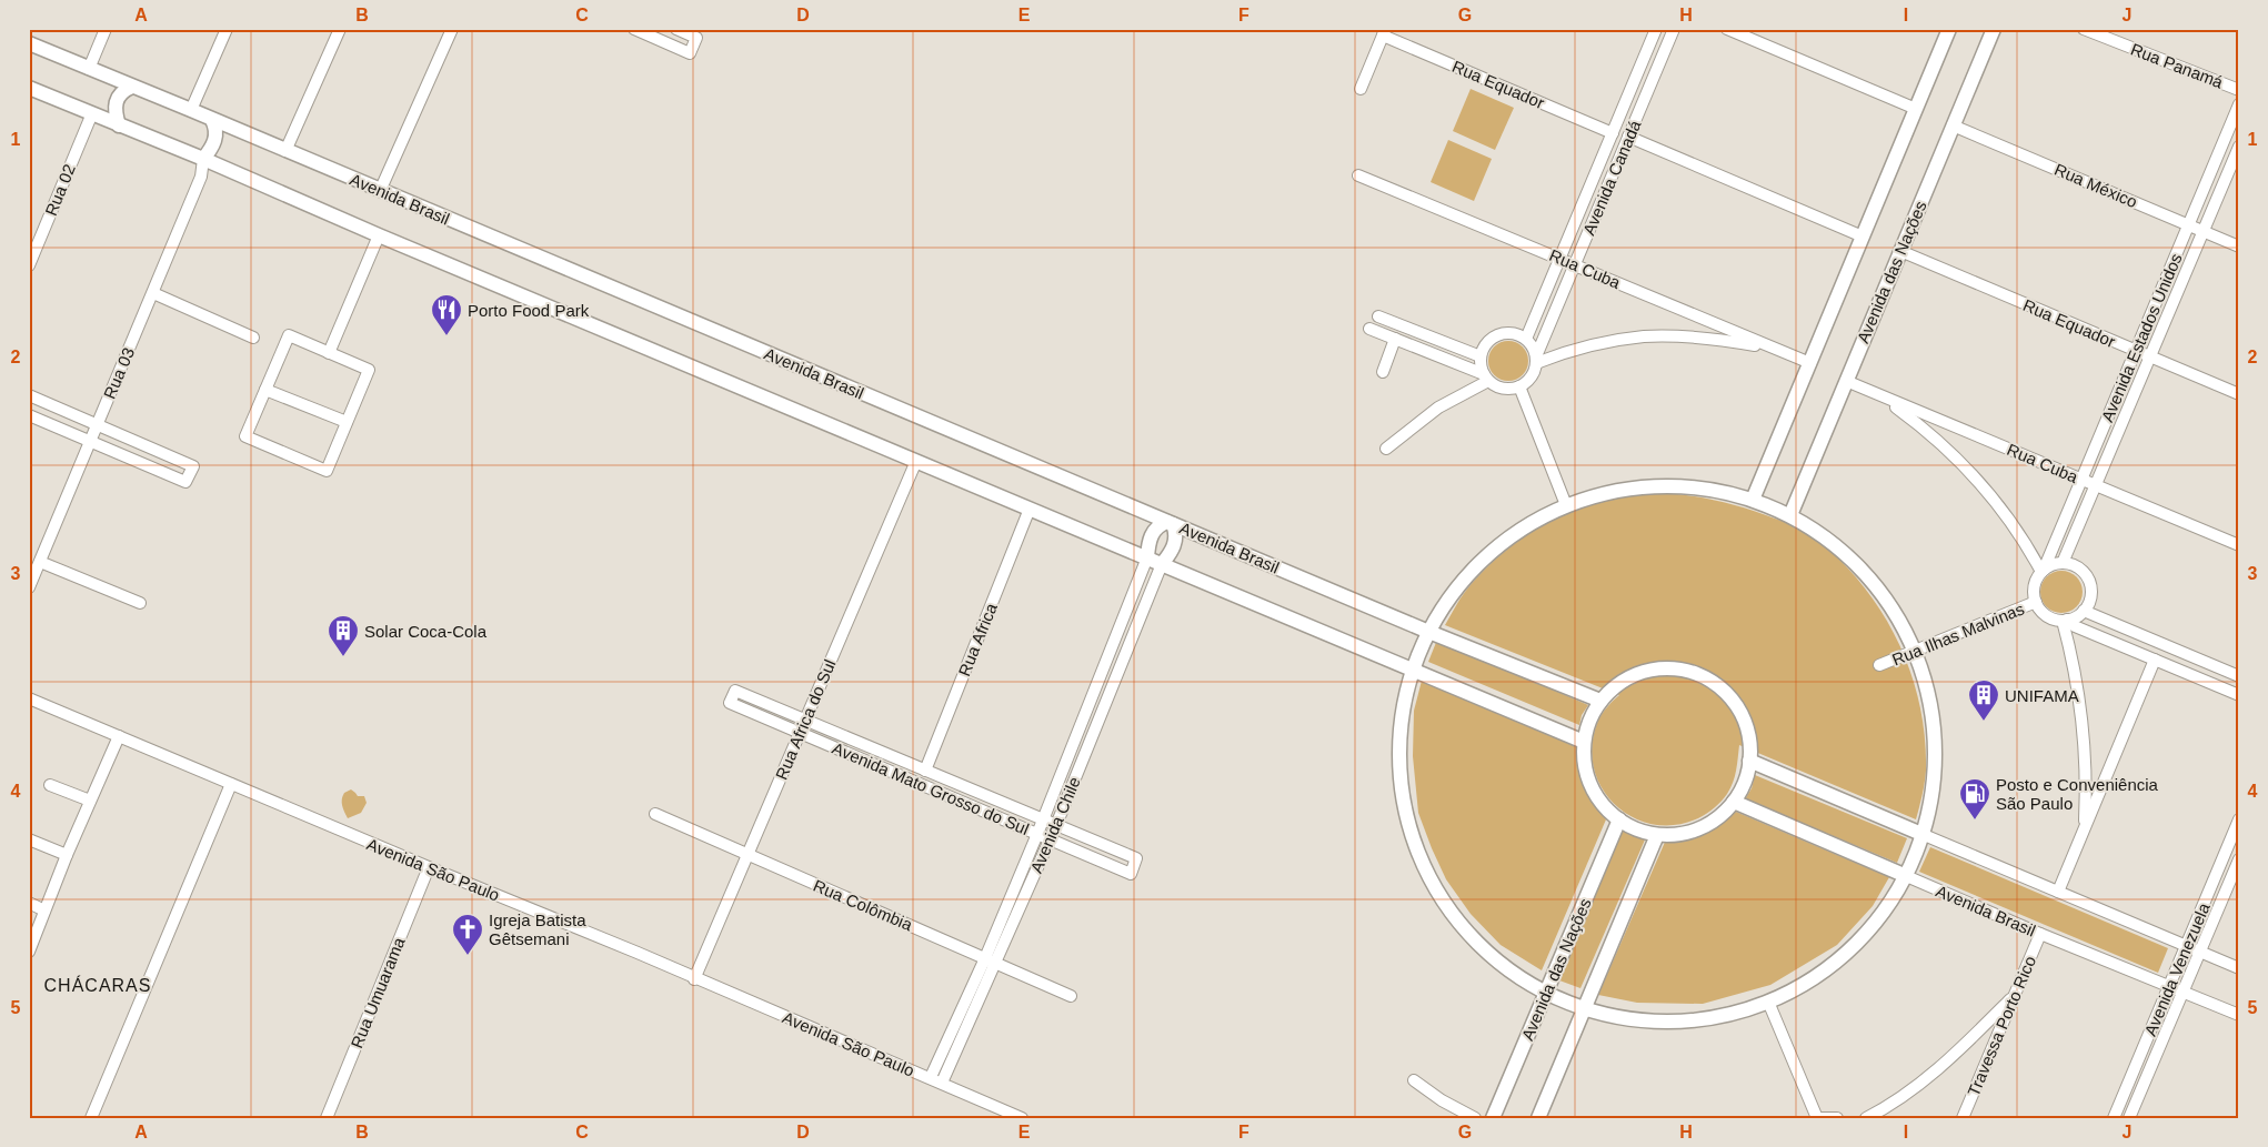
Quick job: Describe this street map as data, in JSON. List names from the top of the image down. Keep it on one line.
{"streets":{"main road":["Avenida Brasil","Avenida das Nações"],"street":["Rua Panamá","Rua Equador","Avenida Canadá","Rua México","Rua 02","Rua Cuba","Avenida Estados Unidos","Rua 03","Rua Ilhas Malvinas","Rua Africa","Rua Africa do Sul","Avenida Mato Grosso do Sul","Avenida Chile","Avenida São Paulo","Rua Colômbia","Avenida Venezuela","Rua Umuarama","Travessa Porto Rico"]},"crossings":[["Rua Equador","Avenida Canadá"],["Rua Equador","Avenida das Nações"],["Rua Equador","Avenida Estados Unidos"],["Avenida Canadá","Rua Cuba"],["Rua México","Avenida das Nações"],["Rua México","Avenida Estados Unidos"],["Avenida Brasil","Avenida das Nações"],["Avenida Brasil","Avenida Venezuela"],["Avenida Brasil","Travessa Porto Rico"],["Rua Cuba","Avenida das Nações"],["Rua Cuba","Avenida Estados Unidos"],["Avenida Estados Unidos","Rua Ilhas Malvinas"],["Rua Africa","Avenida Mato Grosso do Sul"],["Rua Africa do Sul","Avenida Mato Grosso do Sul"],["Rua Africa do Sul","Avenida São Paulo"],["Rua Africa do Sul","Rua Colômbia"],["Avenida Mato Grosso do Sul","Avenida Chile"],["Avenida Chile","Avenida São Paulo"],["Avenida Chile","Rua Colômbia"],["Avenida São Paulo","Rua Umuarama"]],"districts":["CHÁCARAS"],"places":{"restaurant":["Porto Food Park"],"building":["Solar Coca-Cola","UNIFAMA"],"fuel station":["Posto e Conveniência São Paulo"],"church":["Igreja Batista Gêtsemani"]},"grid":{"columns":["A","B","C","D","E","F","G","H","I","J"],"rows":["1","2","3","4","5"]}}
